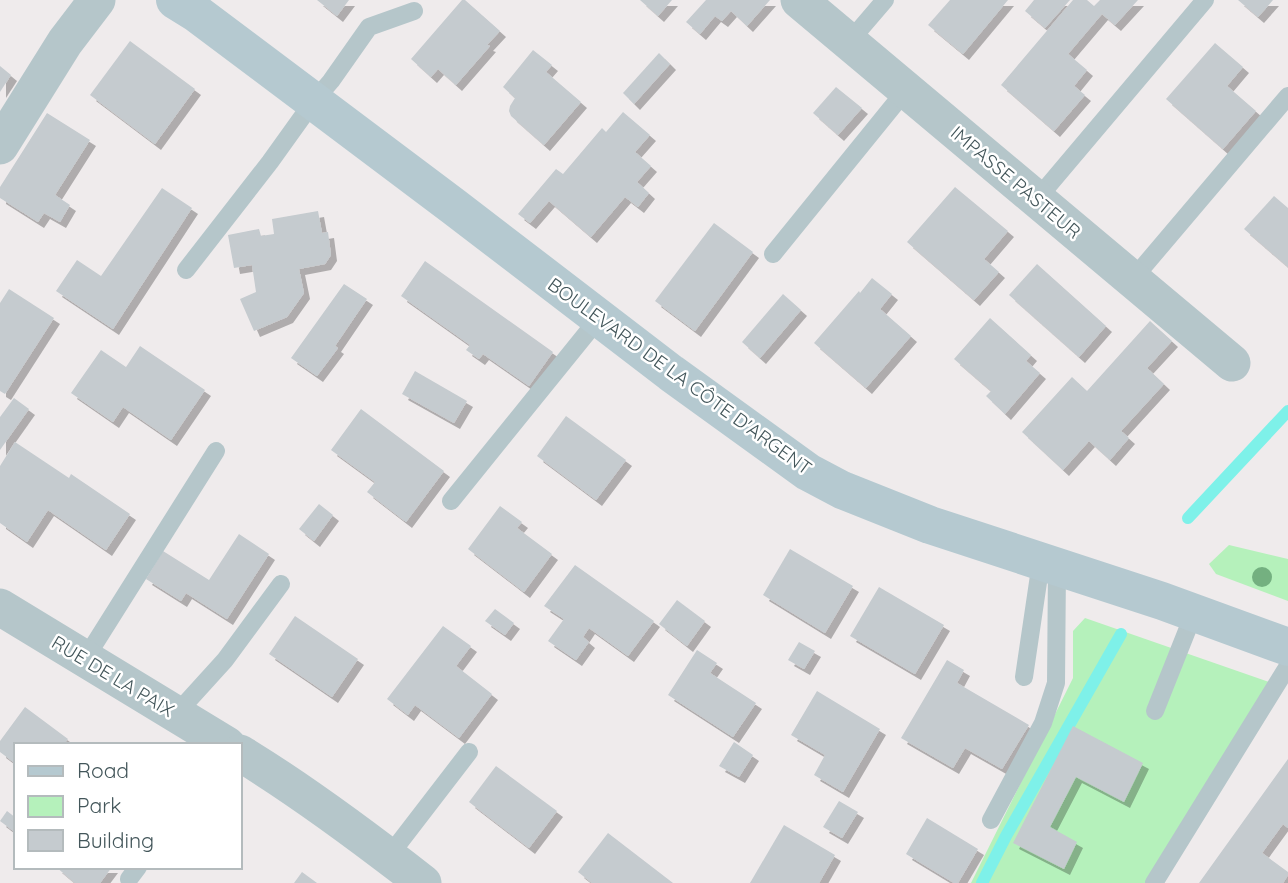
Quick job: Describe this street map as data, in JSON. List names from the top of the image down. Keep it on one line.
{"streets":{"main road":["BOULEVARD DE LA CÔTE D'ARGENT"],"street":["IMPASSE PASTEUR","RUE DE LA PAIX"]},"legend":["Road","Park","Building"]}
